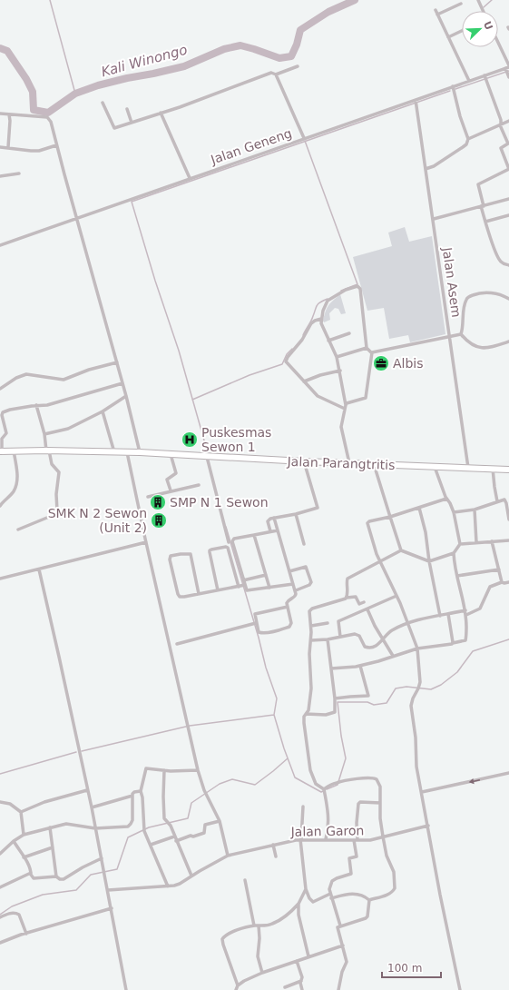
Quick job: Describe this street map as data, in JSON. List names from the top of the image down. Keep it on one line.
{"streets":{"main road":["Jalan Parangtritis"],"street":["Jalan Geneng","Jalan Asem","Jalan Garon"]},"crossings":[["Jalan Geneng","Jalan Asem"],["Jalan Asem","Jalan Parangtritis"]],"water":["Kali Winongo"],"places":{"office":["Albis"],"hospital":["Puskesmas Sewon 1"],"building":["SMP N 1 Sewon","SMK N 2 Sewon (Unit 2)"]},"scale_bar":"100 m","north":"top right"}
